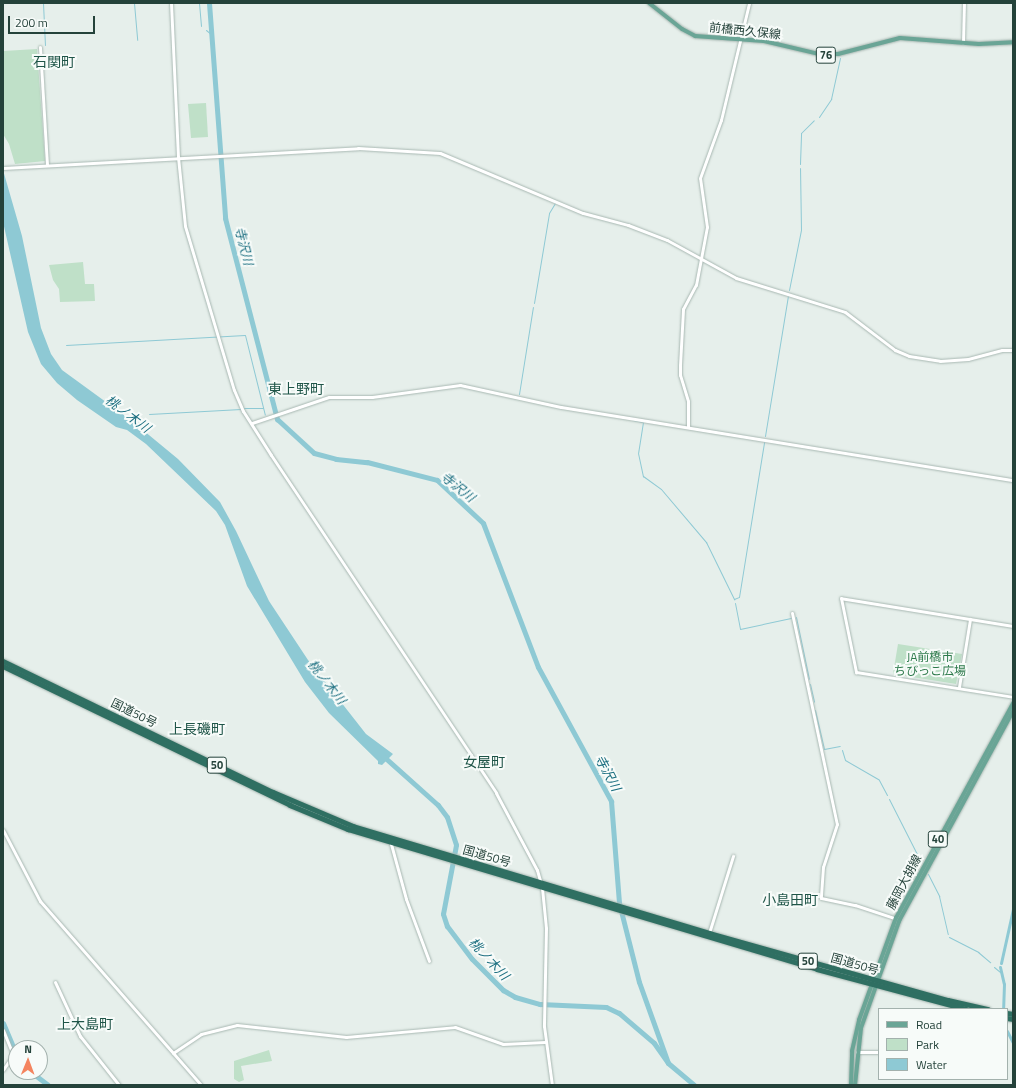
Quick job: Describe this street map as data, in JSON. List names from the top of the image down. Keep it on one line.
{"streets":{"highway":["国道50号","50"],"main road":["前橋西久保線","76","40","藤岡大胡線"]},"crossings":[["国道50号","藤岡大胡線"]],"districts":["石関町","東上野町","上長磯町","女屋町","小島田町","上大島町"],"water":["寺沢川","桃ノ木川"],"parks":["JA前橋市 ちびっこ広場"],"legend":["Road","Park","Water"],"scale_bar":"200 m","north":"top"}
